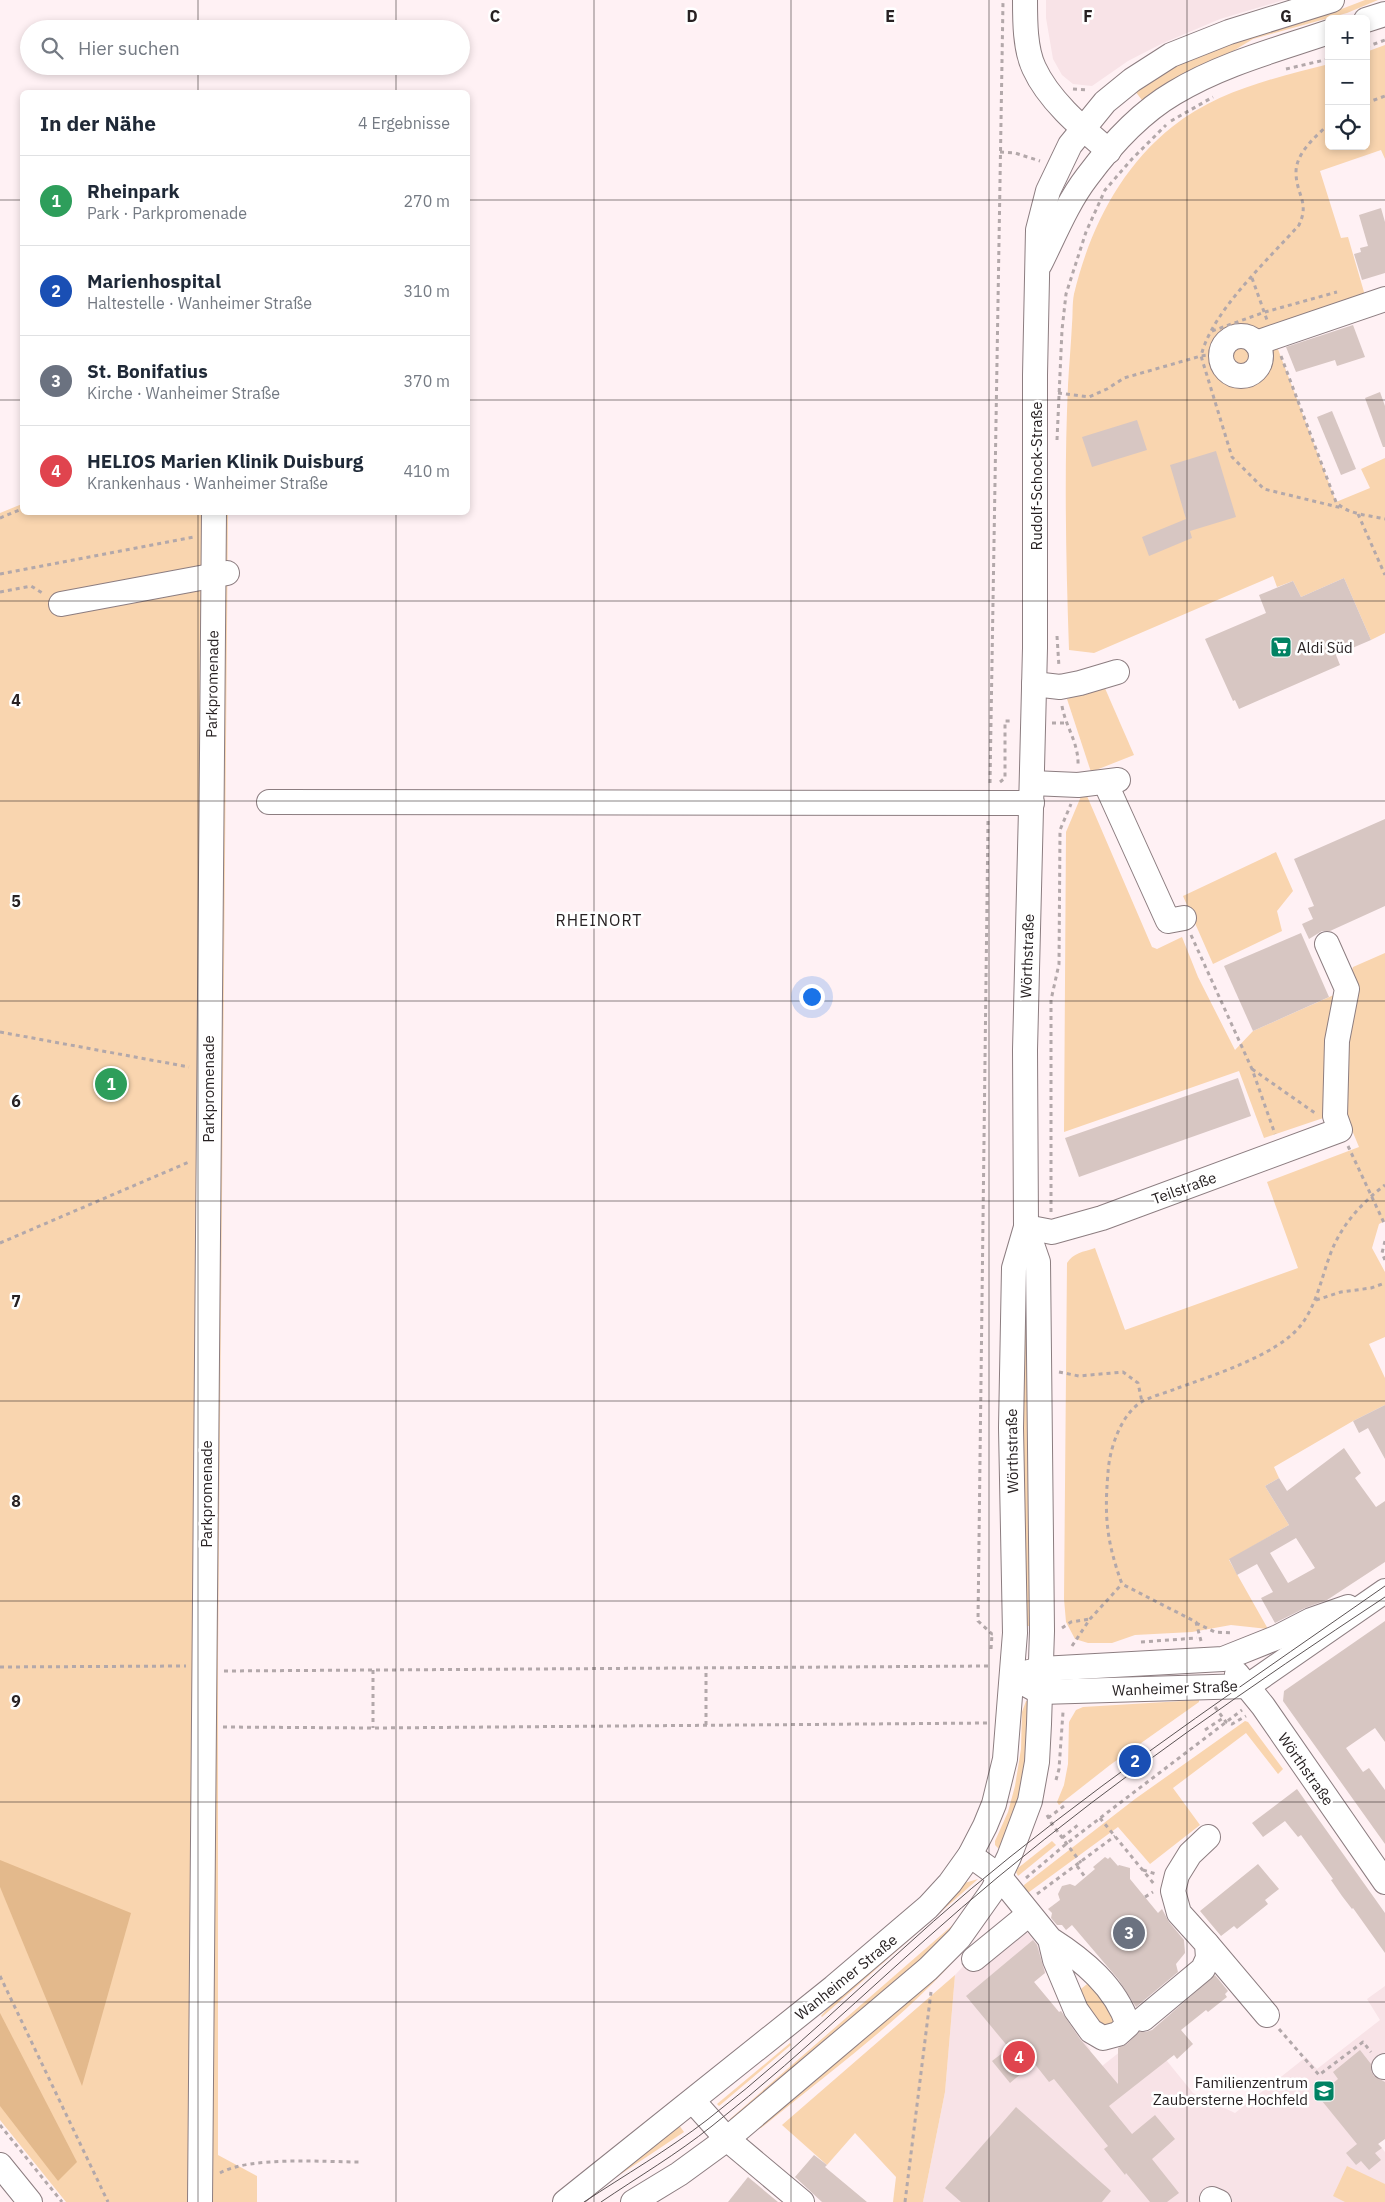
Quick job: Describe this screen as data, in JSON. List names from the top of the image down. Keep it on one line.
{"streets":{"street":["Rudolf-Schock-Straße","Parkpromenade","Wörthstraße","Teilstraße","Wanheimer Straße"]},"crossings":[["Rudolf-Schock-Straße","Wörthstraße"],["Wörthstraße","Teilstraße"],["Wörthstraße","Wanheimer Straße"]],"districts":["RHEINORT"],"places":{"supermarket":["Aldi Süd"],"school or university":["Familienzentrum Zaubersterne Hochfeld"]},"page":{"map_buttons":["+","−"],"search":"Hier suchen","heading":["In der Nähe","4 Ergebnisse"],"list":[{"mark":"1","name":"Rheinpark","note":"Park · Parkpromenade","value":"270 m"},{"mark":"2","name":"Marienhospital","note":"Haltestelle · Wanheimer Straße","value":"310 m"},{"mark":"3","name":"St. Bonifatius","note":"Kirche · Wanheimer Straße","value":"370 m"},{"mark":"4","name":"HELIOS Marien Klinik Duisburg","note":"Krankenhaus · Wanheimer Straße","value":"410 m"}],"pins":["1","2","3","4"]},"grid":{"columns":["C","D","E","F","G"],"rows":["4","5","6","7","8","9"]}}
